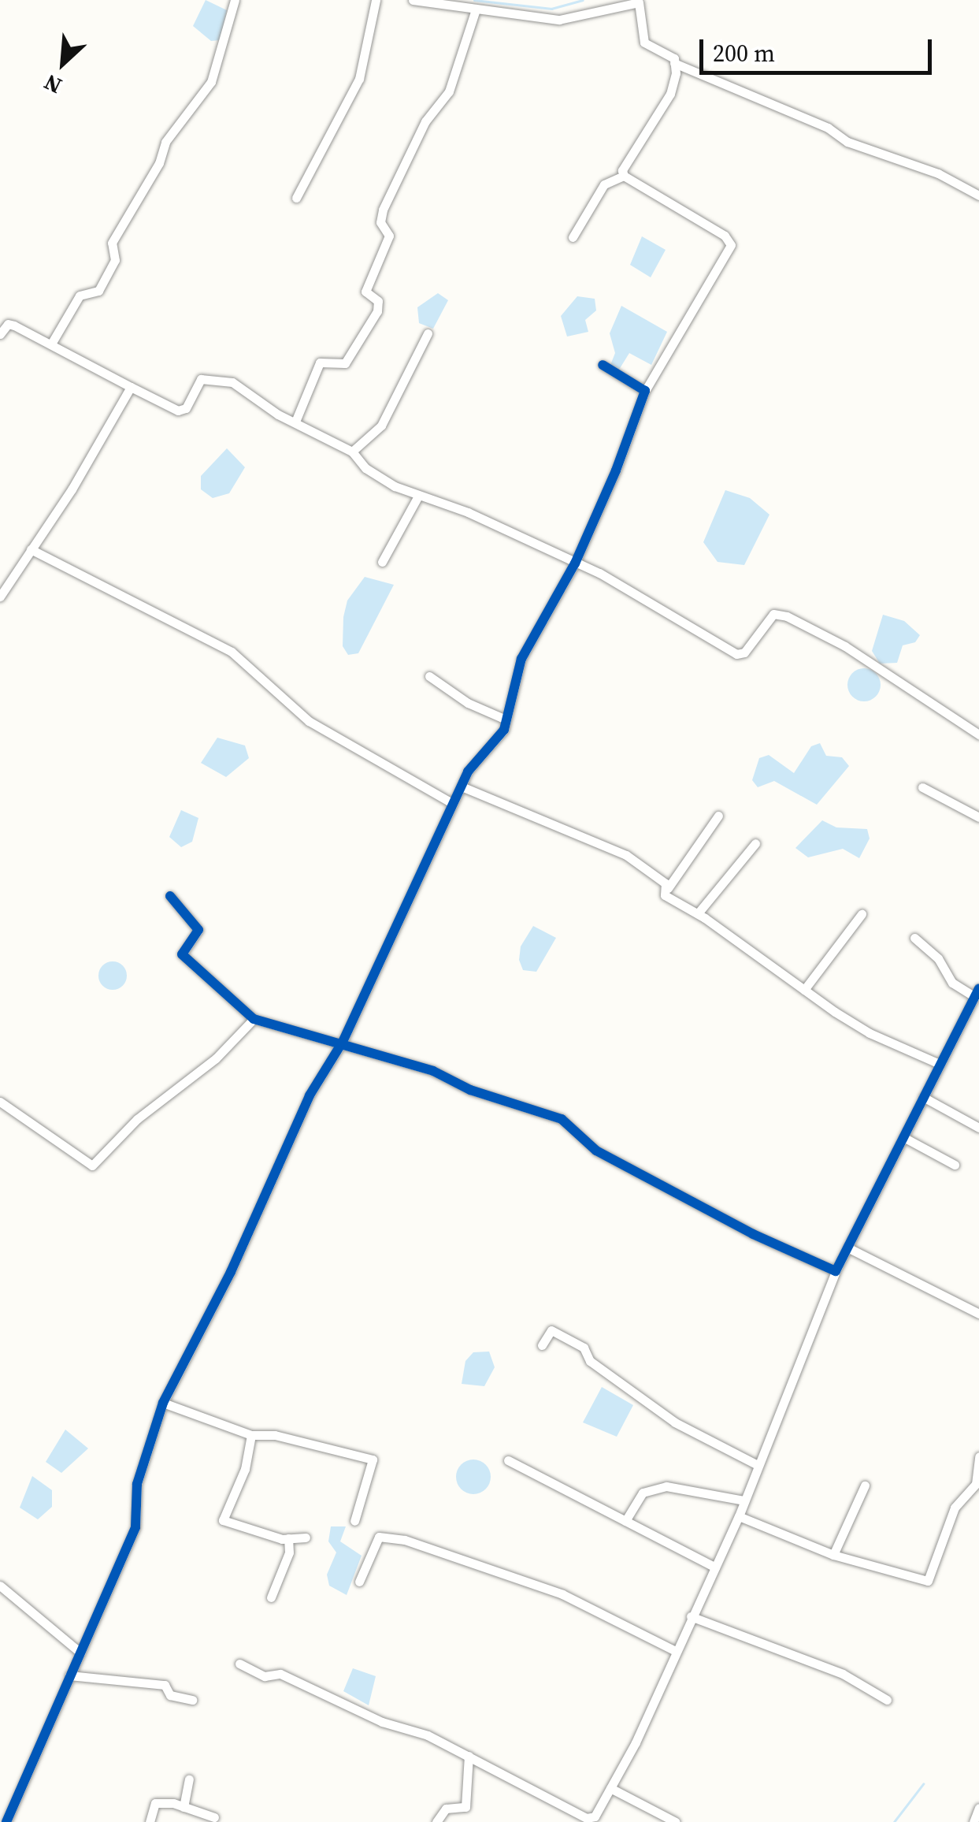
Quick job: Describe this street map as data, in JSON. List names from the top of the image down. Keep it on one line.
{"scale_bar":"200 m","north":"bottom left"}
